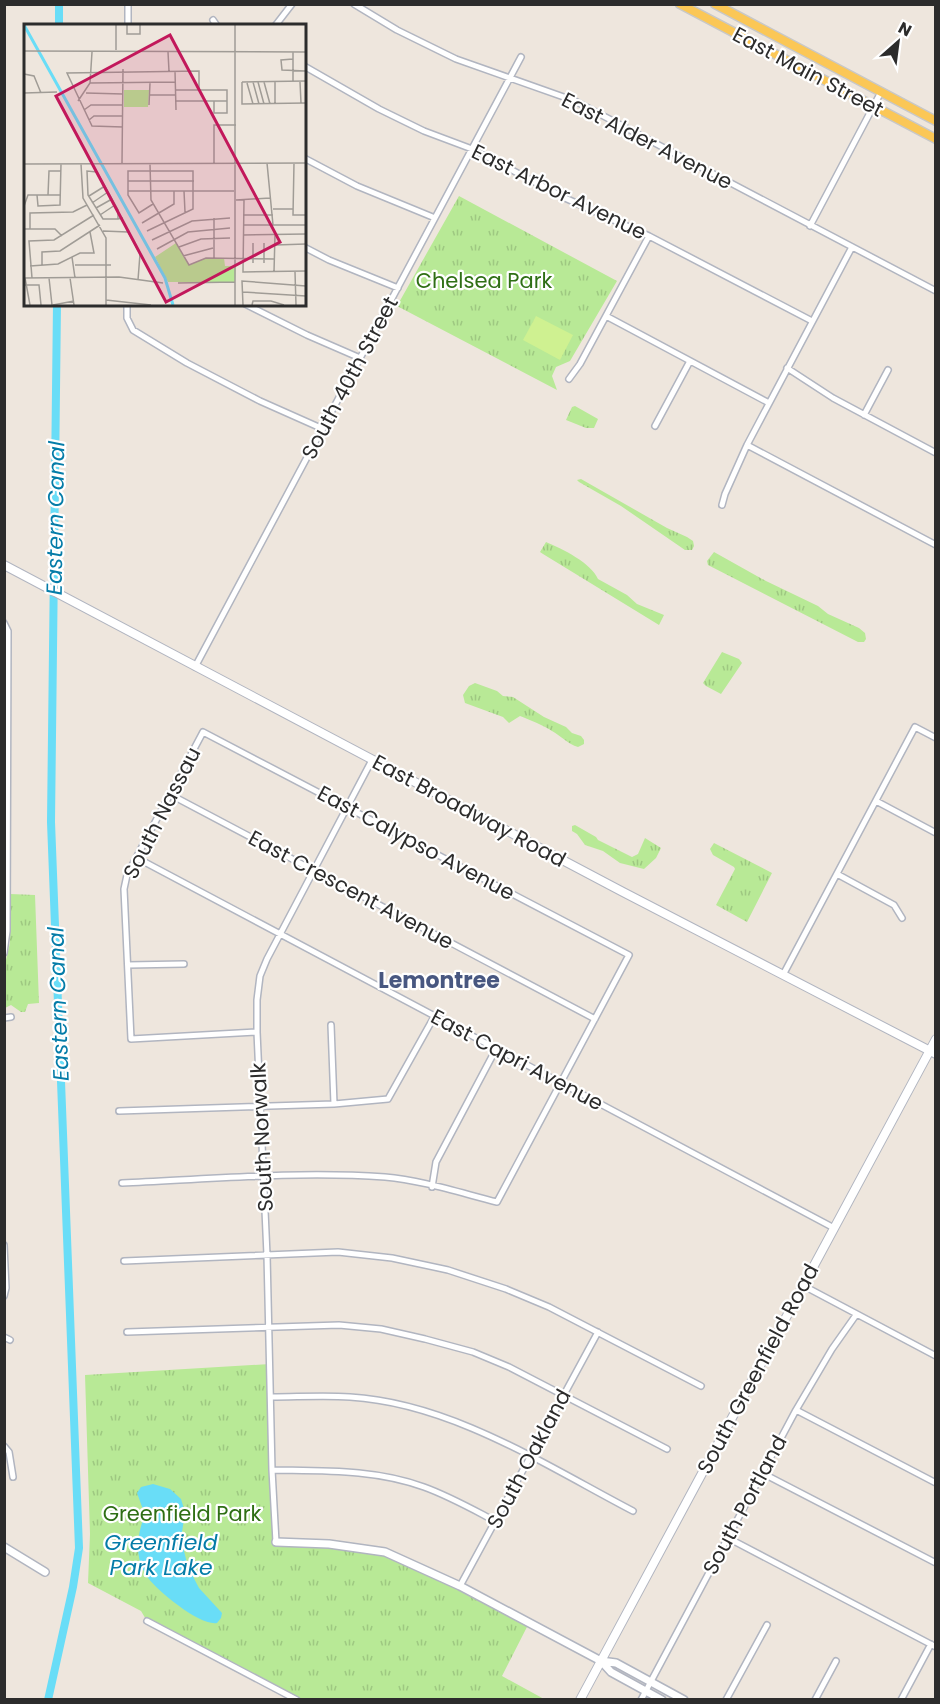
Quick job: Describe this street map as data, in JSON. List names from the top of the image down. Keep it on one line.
{"streets":{"main road":["East Main Street","East Broadway Road","South Greenfield Road"],"street":["East Alder Avenue","East Arbor Avenue","South 40th Street","South Nassau","East Calypso Avenue","East Crescent Avenue","East Capri Avenue","South Norwalk","South Oakland","South Portland"]},"crossings":[["East Alder Avenue","South 40th Street"],["East Arbor Avenue","South 40th Street"],["South 40th Street","East Broadway Road"],["East Broadway Road","South Norwalk"],["East Broadway Road","South Greenfield Road"],["South Nassau","East Calypso Avenue"],["South Nassau","East Crescent Avenue"],["South Nassau","East Capri Avenue"],["South Nassau","South Norwalk"],["East Calypso Avenue","East Crescent Avenue"],["East Calypso Avenue","South Norwalk"],["East Crescent Avenue","South Norwalk"],["East Capri Avenue","South Norwalk"],["East Capri Avenue","South Greenfield Road"]],"districts":["Lemontree"],"water":["Eastern Canal","Greenfield Park Lake"],"parks":["Chelsea Park","Greenfield Park"],"north":"top right"}
